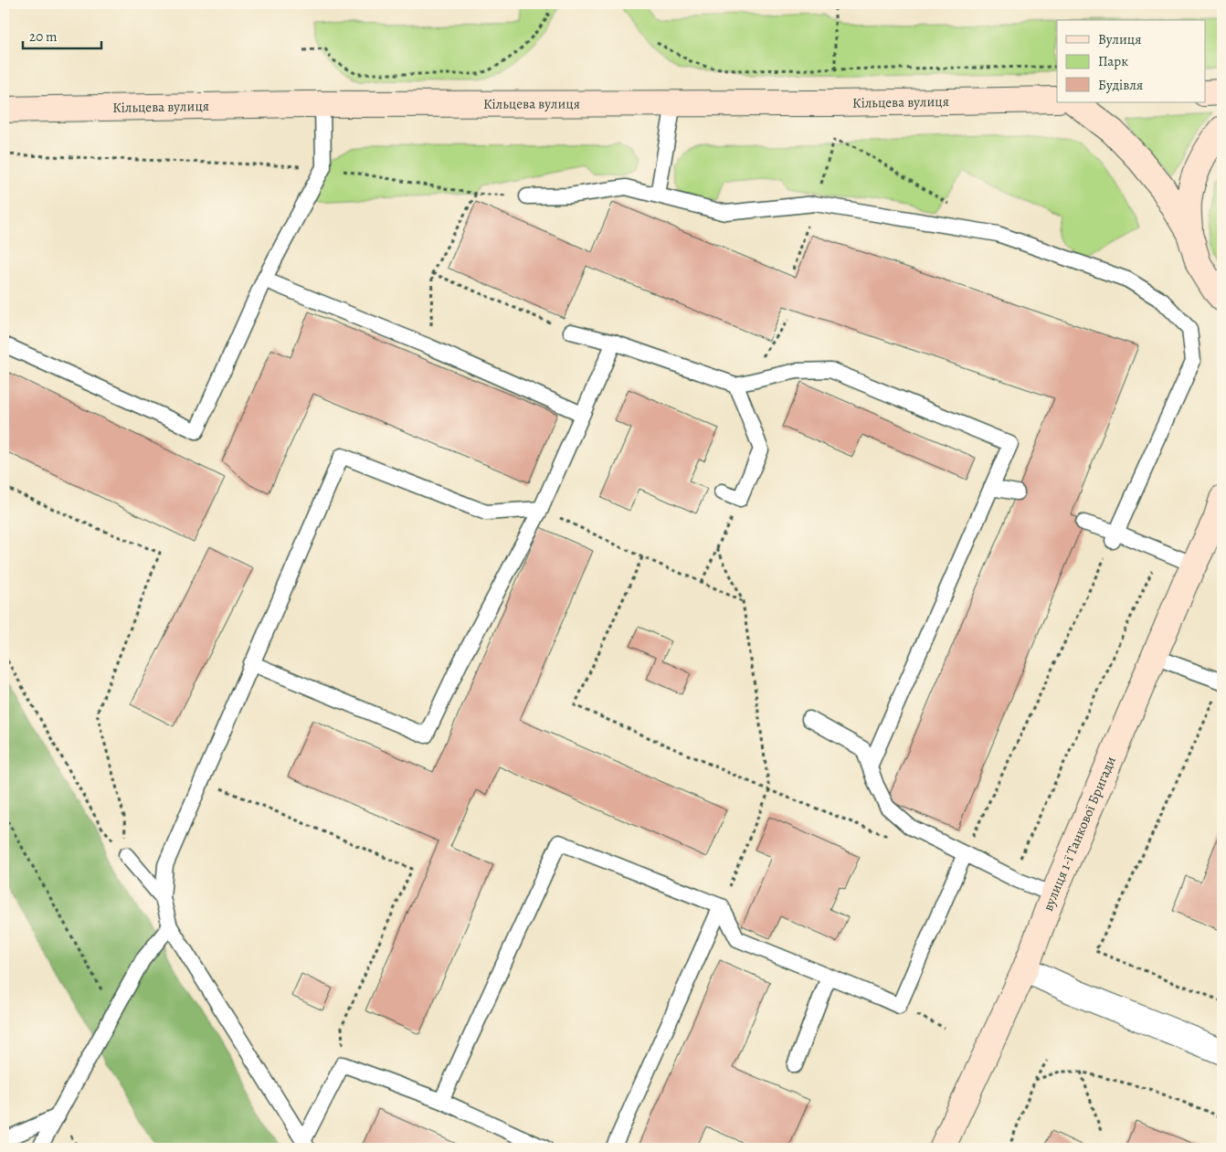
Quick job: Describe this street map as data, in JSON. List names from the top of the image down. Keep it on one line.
{"streets":{"main road":["Кільцева вулиця","вулиця 1-ї Танкової Бригади"]},"legend":["Вулиця","Парк","Будівля"],"scale_bar":"20 m"}
